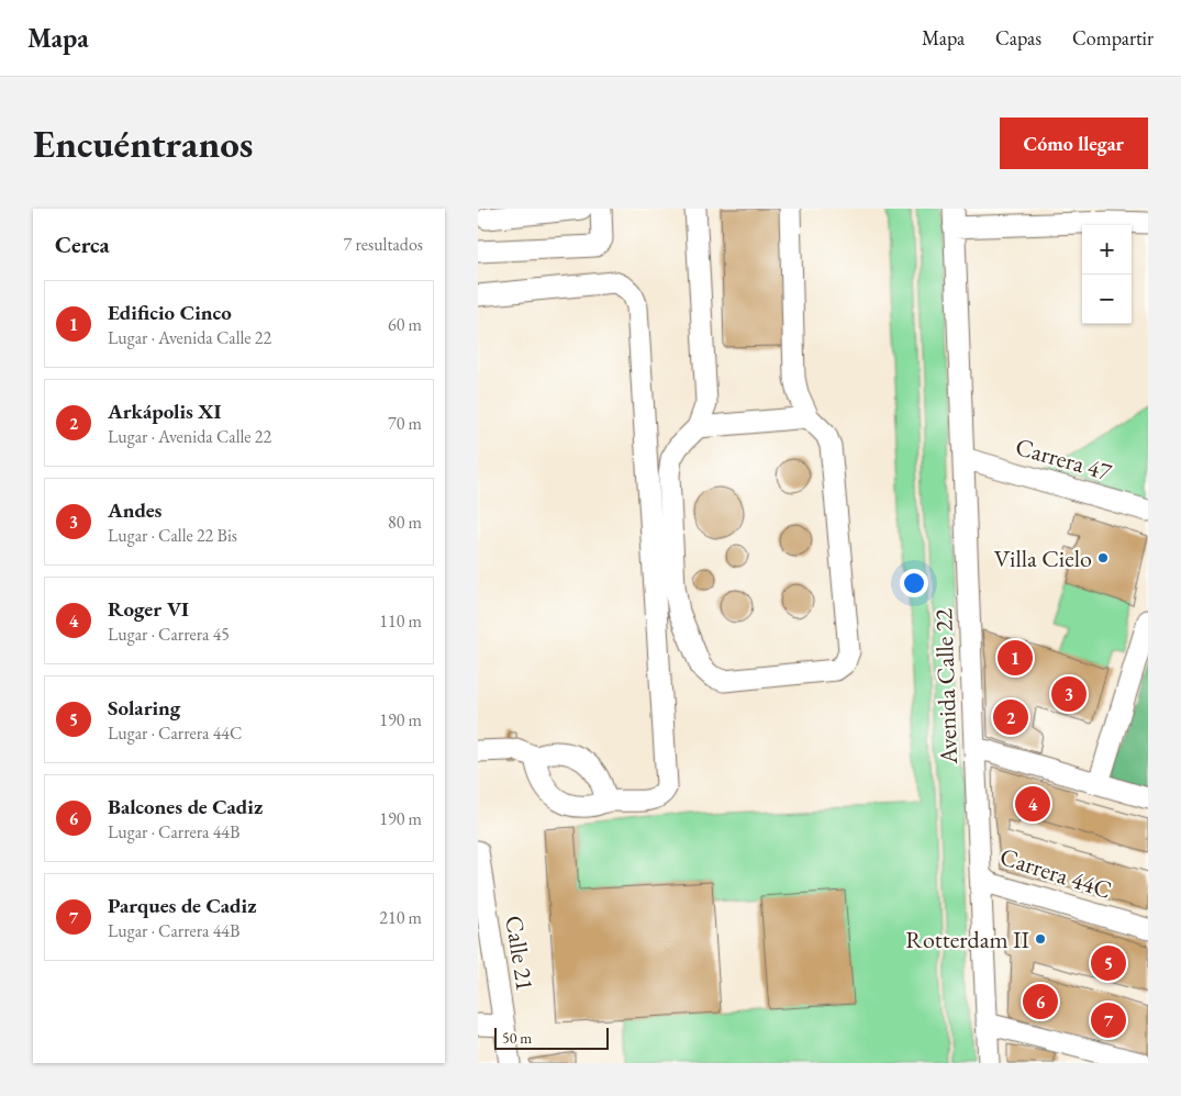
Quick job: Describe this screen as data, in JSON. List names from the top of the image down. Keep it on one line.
{"streets":{"street":["Carrera 47","Avenida Calle 22","Carrera 44C","Calle 21"]},"crossings":[["Carrera 47","Avenida Calle 22"],["Avenida Calle 22","Carrera 44C"]],"places":["Villa Cielo","Rotterdam II"],"scale_bar":"50 m","page":{"header":"Mapa","nav":["Mapa","Capas","Compartir"],"buttons":"Cómo llegar","title":"Encuéntranos","heading":["Cerca","7 resultados"],"map_buttons":["+","−"],"list":[{"mark":"1","name":"Edificio Cinco","note":"Lugar · Avenida Calle 22","value":"60 m"},{"mark":"2","name":"Arkápolis XI","note":"Lugar · Avenida Calle 22","value":"70 m"},{"mark":"3","name":"Andes","note":"Lugar · Calle 22 Bis","value":"80 m"},{"mark":"4","name":"Roger VI","note":"Lugar · Carrera 45","value":"110 m"},{"mark":"5","name":"Solaring","note":"Lugar · Carrera 44C","value":"190 m"},{"mark":"6","name":"Balcones de Cadiz","note":"Lugar · Carrera 44B","value":"190 m"},{"mark":"7","name":"Parques de Cadiz","note":"Lugar · Carrera 44B","value":"210 m"}],"pins":["1","3","2","4","5","6","7"],"scale":"50 m"}}
